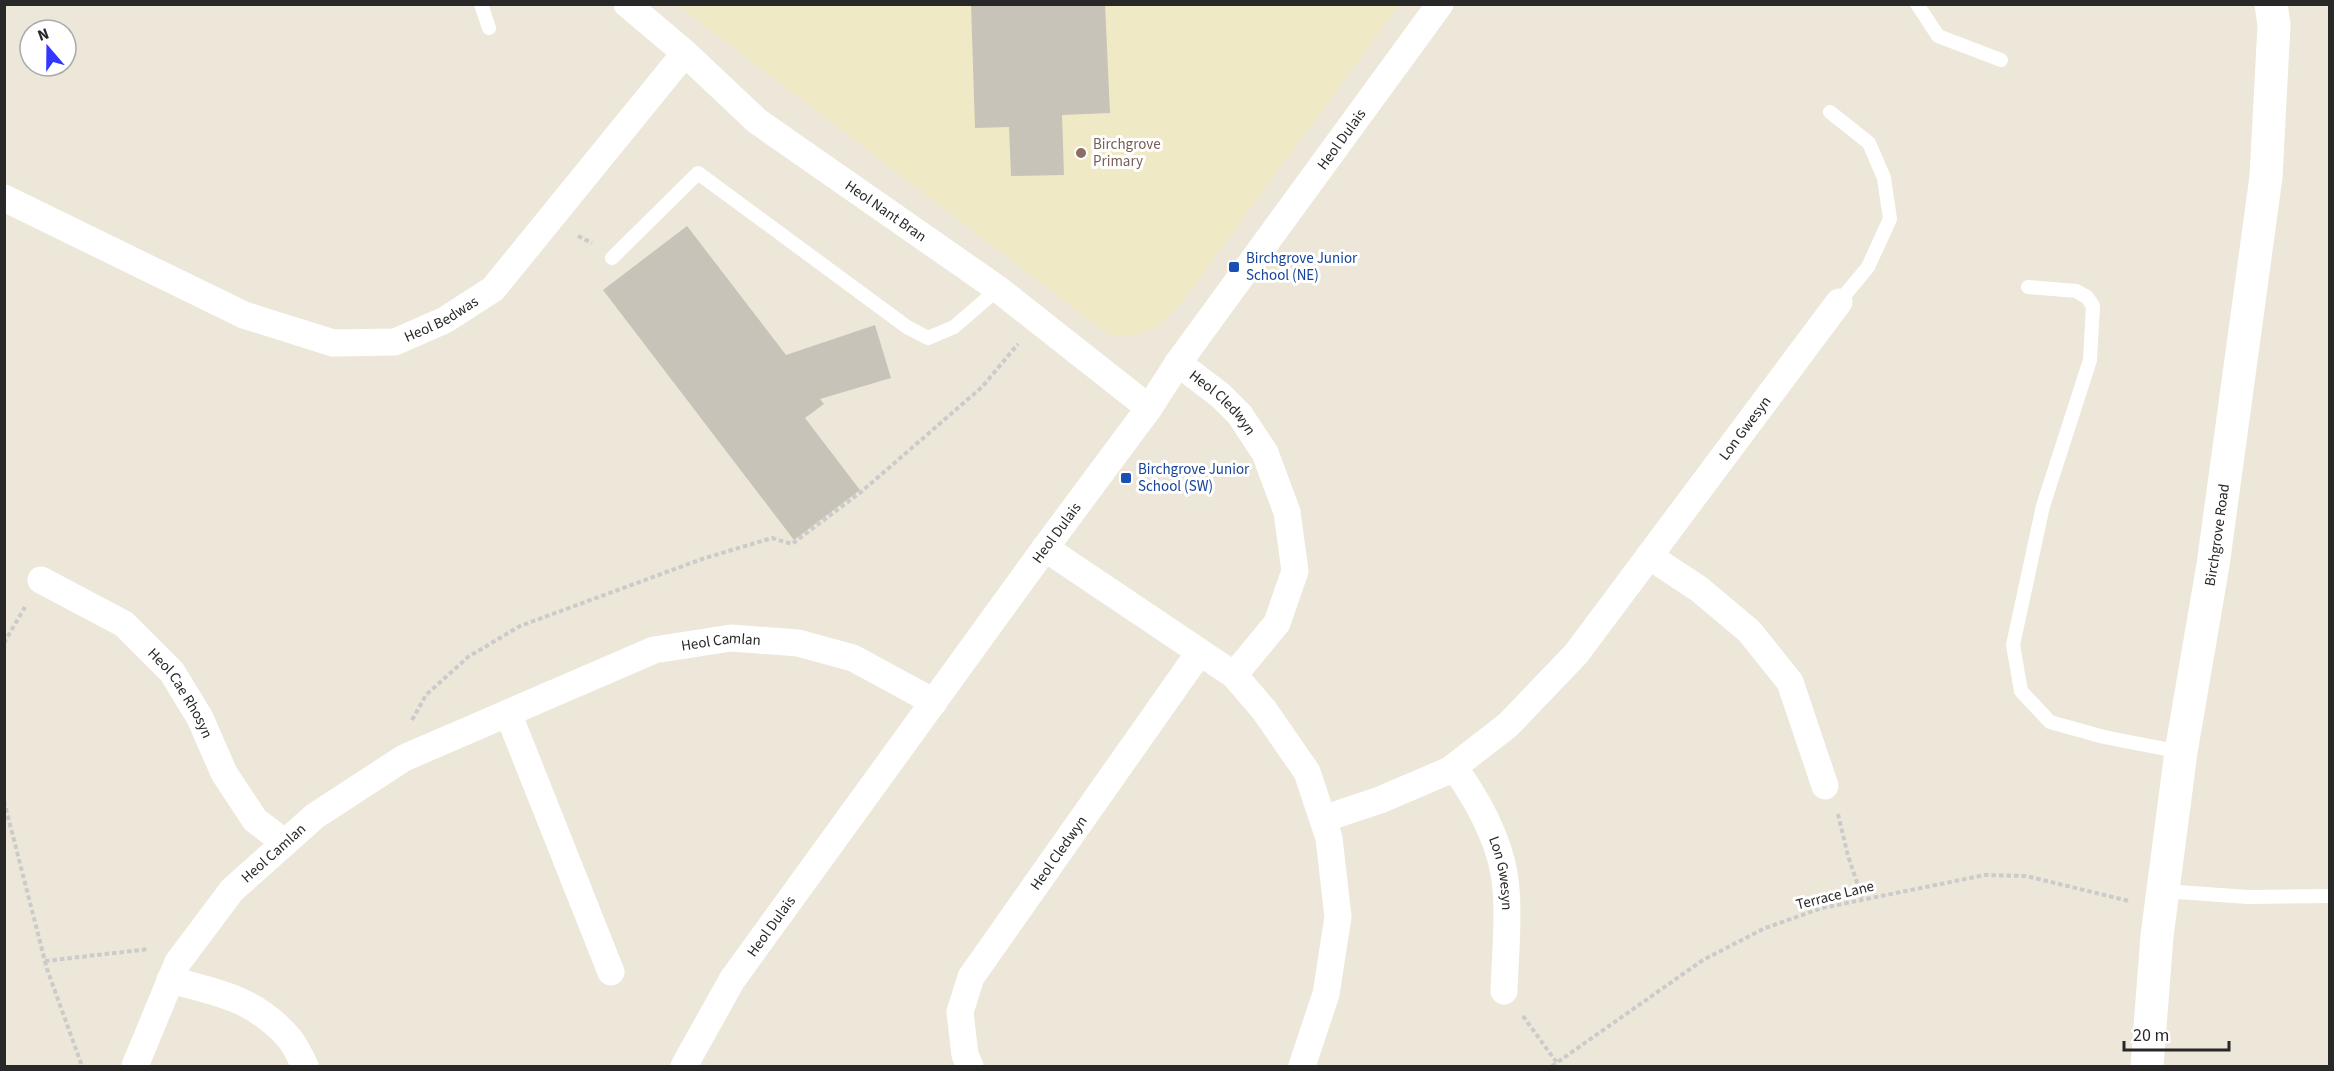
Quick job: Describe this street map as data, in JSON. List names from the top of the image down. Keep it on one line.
{"streets":{"main road":["Birchgrove Road"],"street":["Heol Dulais","Heol Nant Bran","Heol Bedwas","Heol Cledwyn","Lon Gwesyn","Heol Camlan","Heol Cae Rhosyn"],"path":["Terrace Lane"]},"crossings":[["Heol Dulais","Heol Nant Bran"],["Heol Dulais","Heol Cledwyn"],["Heol Dulais","Heol Camlan"],["Heol Nant Bran","Heol Bedwas"],["Birchgrove Road","Terrace Lane"],["Heol Camlan","Heol Cae Rhosyn"]],"places":{"other":["Birchgrove Primary"],"transit":["Birchgrove Junior School (NE)","Birchgrove Junior School (SW)"]},"scale_bar":"20 m","north":"top"}
